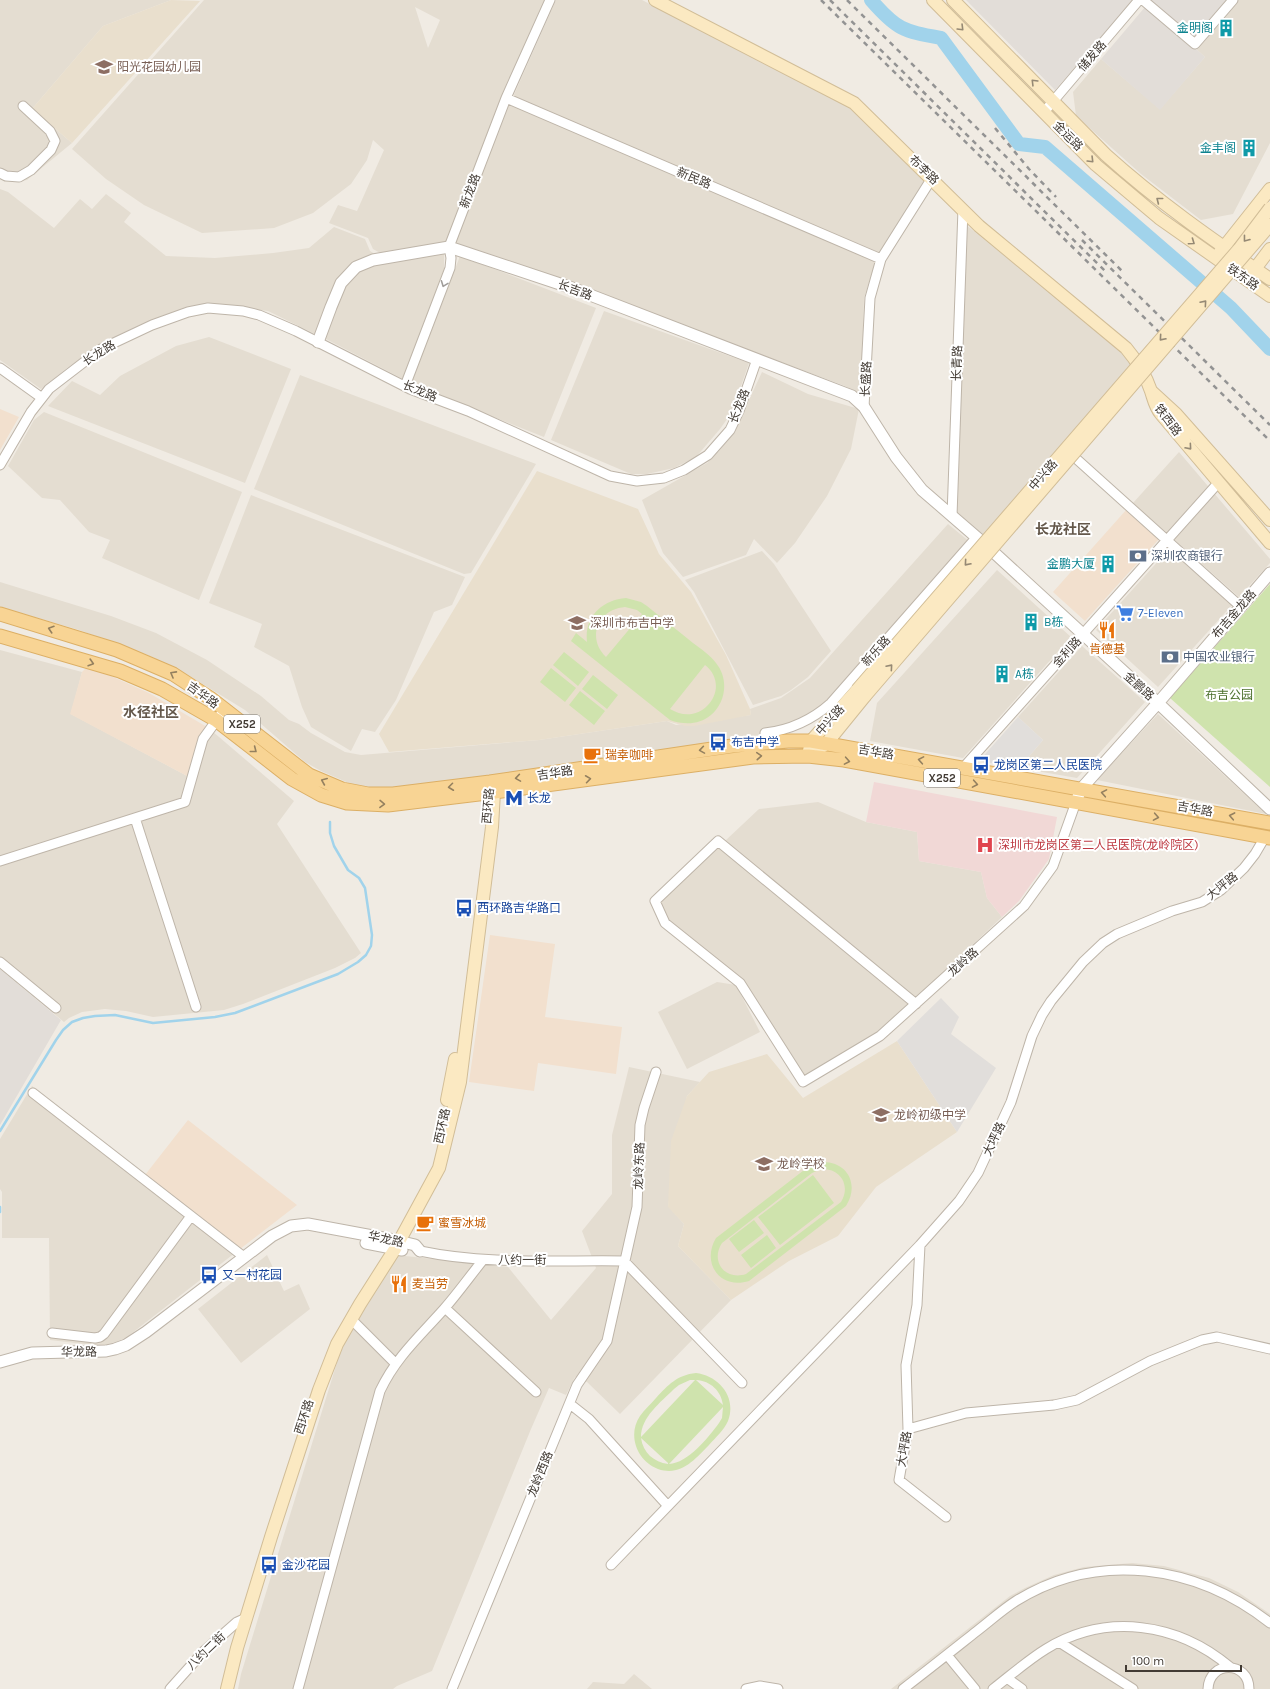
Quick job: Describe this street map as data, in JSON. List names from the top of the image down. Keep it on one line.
{"streets":{"main road":["金运路","布李路","铁东路","铁西路","中兴路","吉华路","X252","西环路"],"street":["储发路","新民路","新龙路","长吉路","长龙路","长青路","长盛路","布吉金龙路","新乐路","金利路","金鹏路","大坪路","龙岭路","龙岭东路","华龙路","八约一街","龙岭西路","八约二街"]},"crossings":[["储发路","金运路"],["金运路","铁东路"],["布李路","长青路"],["布李路","长盛路"],["布李路","铁西路"],["新民路","新龙路"],["新民路","长盛路"],["新龙路","长吉路"],["新龙路","长龙路"],["长吉路","长龙路"],["长吉路","长盛路"],["长青路","长盛路"],["长盛路","新乐路"],["长盛路","金鹏路"],["铁西路","金利路"],["中兴路","吉华路"],["布吉金龙路","金鹏路"],["布吉金龙路","吉华路"],["布吉金龙路","龙岭路"],["新乐路","金鹏路"],["新乐路","吉华路"],["金利路","金鹏路"],["金利路","吉华路"],["吉华路","西环路"],["吉华路","大坪路"],["吉华路","龙岭路"],["西环路","华龙路"],["西环路","八约二街"],["龙岭东路","八约一街"],["龙岭东路","龙岭西路"],["华龙路","八约一街"],["八约一街","龙岭西路"]],"one_way":["新龙路"],"districts":["长龙社区","水径社区"],"parks":["布吉公园"],"places":{"building":["金明阁","金丰阁","金鹏大厦","B栋","A栋"],"school or university":["阳光花园幼儿园","深圳市布吉中学","龙岭初级中学","龙岭学校"],"bank":["深圳农商银行","中国农业银行"],"supermarket":["7-Eleven"],"restaurant":["肯德基","麦当劳"],"bus stop":["布吉中学","龙岗区第二人民医院","西环路吉华路口","又一村花园","金沙花园"],"cafe":["瑞幸咖啡","蜜雪冰城"],"metro station":["长龙"],"hospital":["深圳市龙岗区第二人民医院(龙岭院区)"]},"scale_bar":"100 m"}
